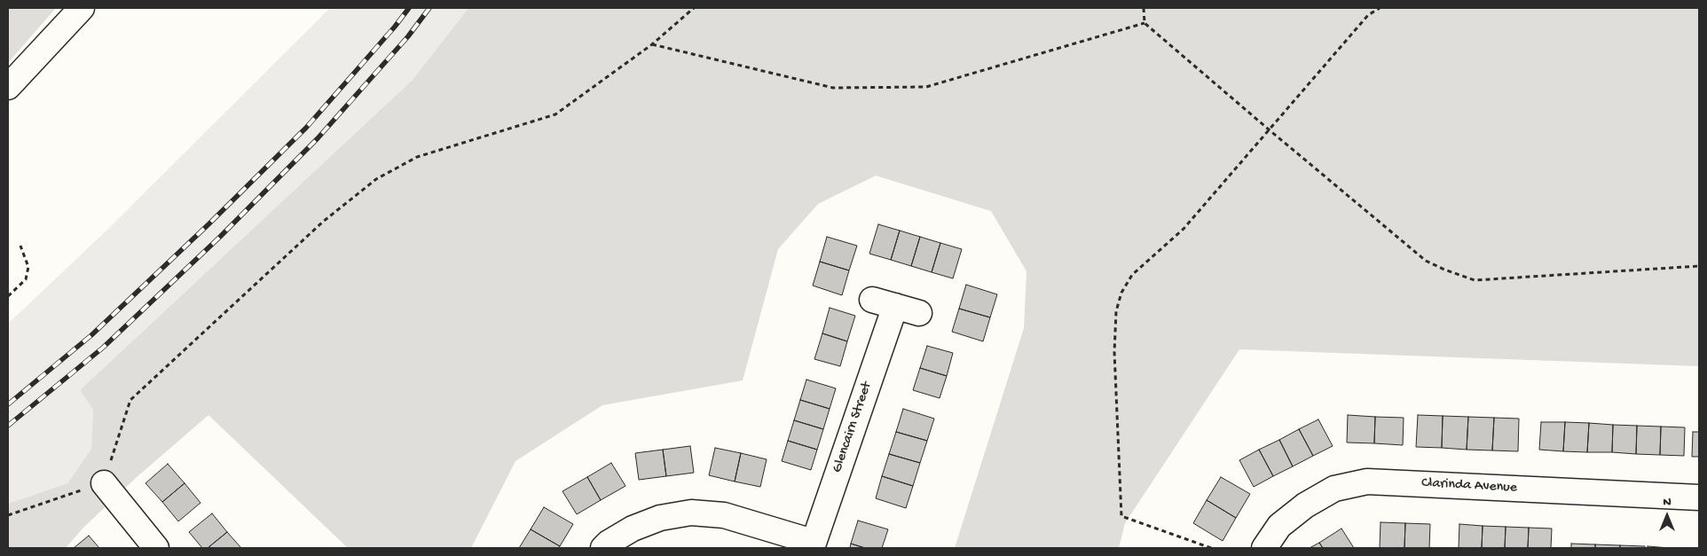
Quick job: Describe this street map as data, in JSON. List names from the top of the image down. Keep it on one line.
{"streets":{"street":["Glencairn Street","Clarinda Avenue"]},"north":"top"}
